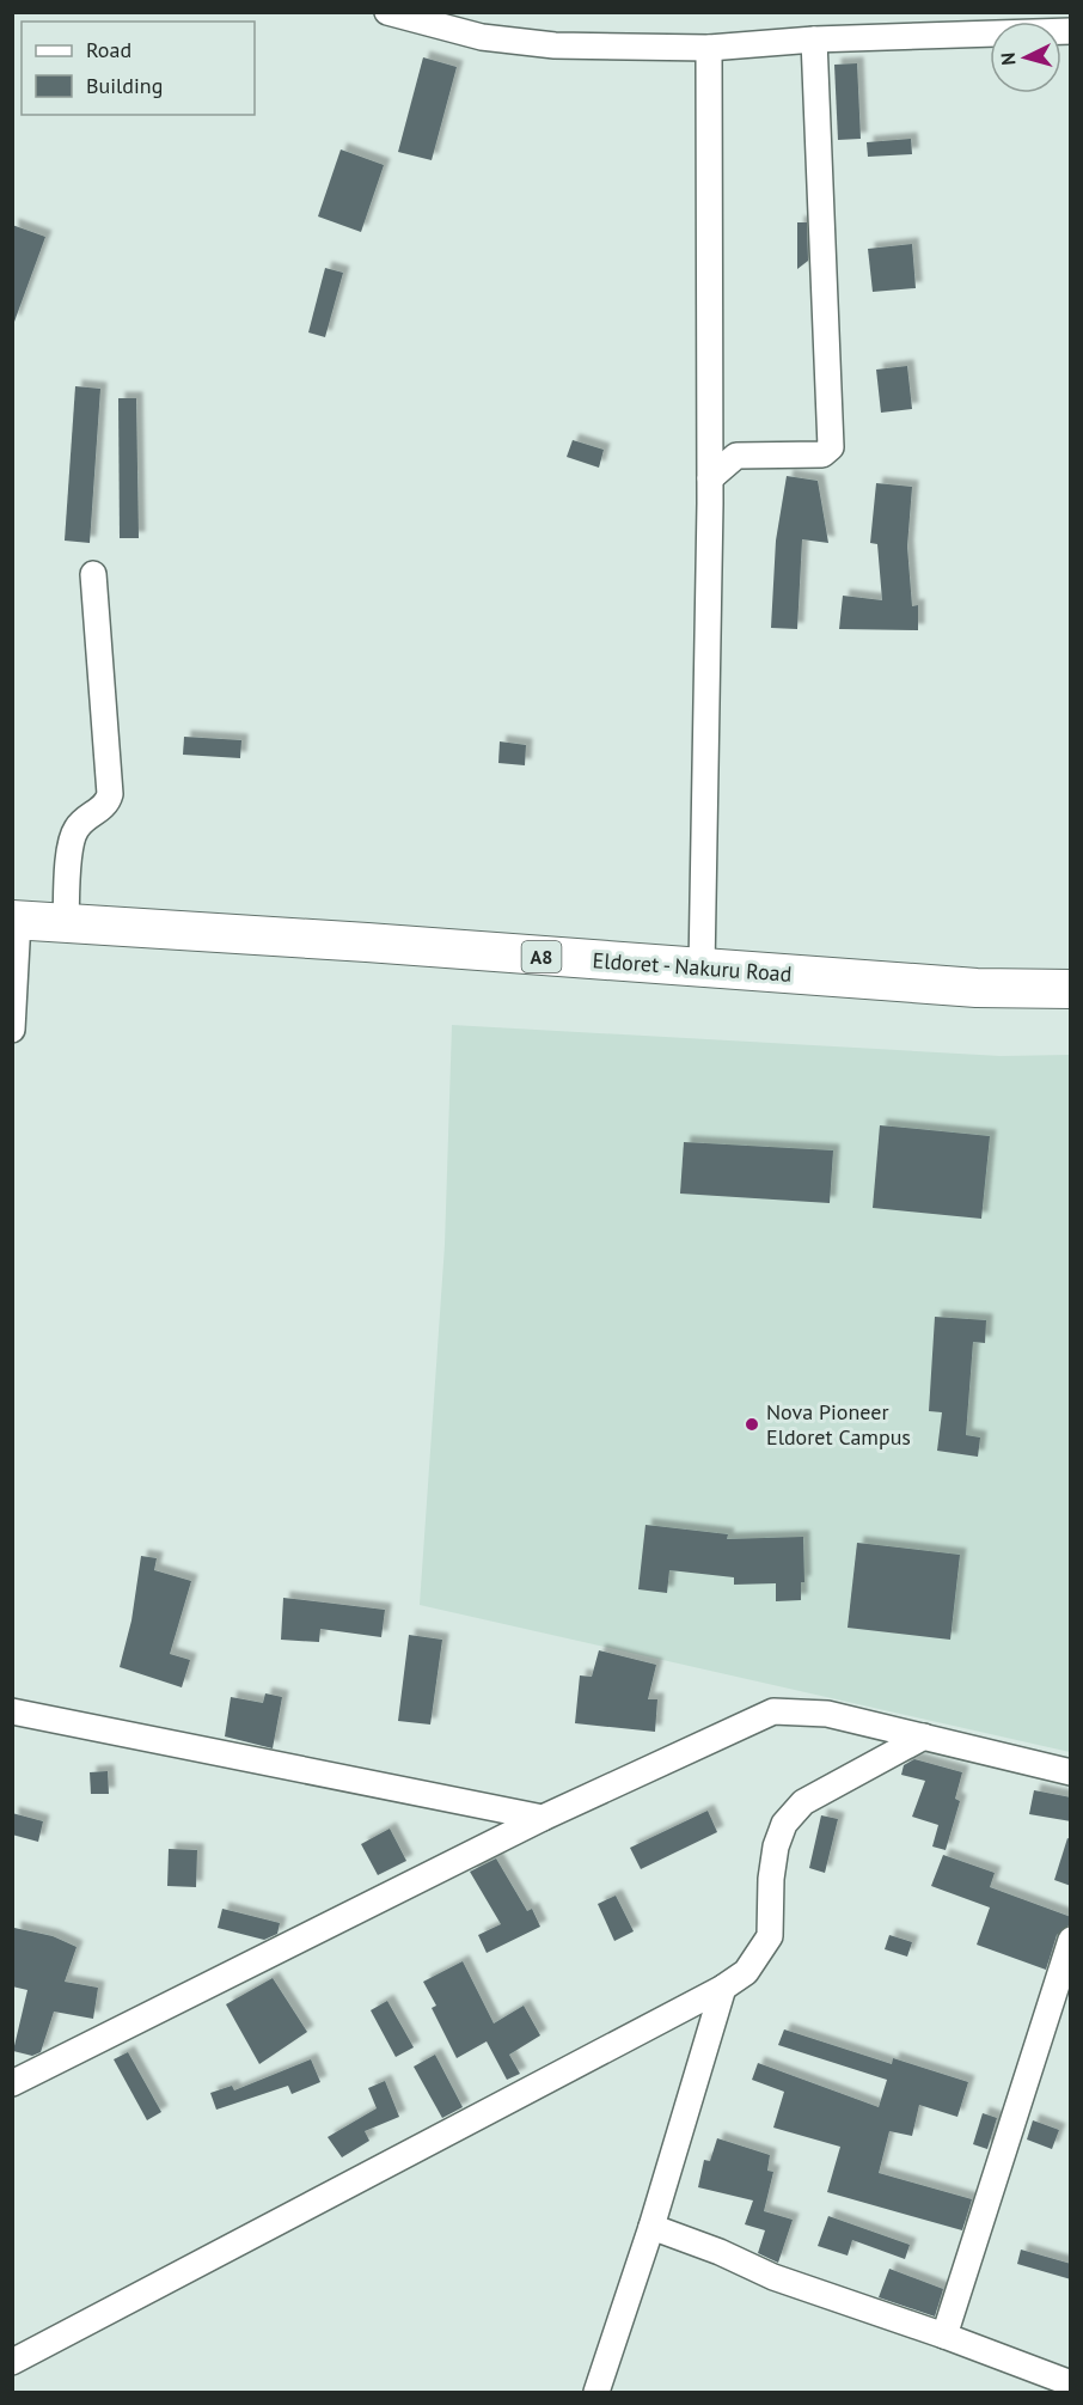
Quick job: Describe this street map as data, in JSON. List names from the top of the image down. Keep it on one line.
{"streets":{"highway":["A8","Eldoret - Nakuru Road"]},"places":["Nova Pioneer Eldoret Campus"],"legend":["Road","Building"],"north":"left"}
